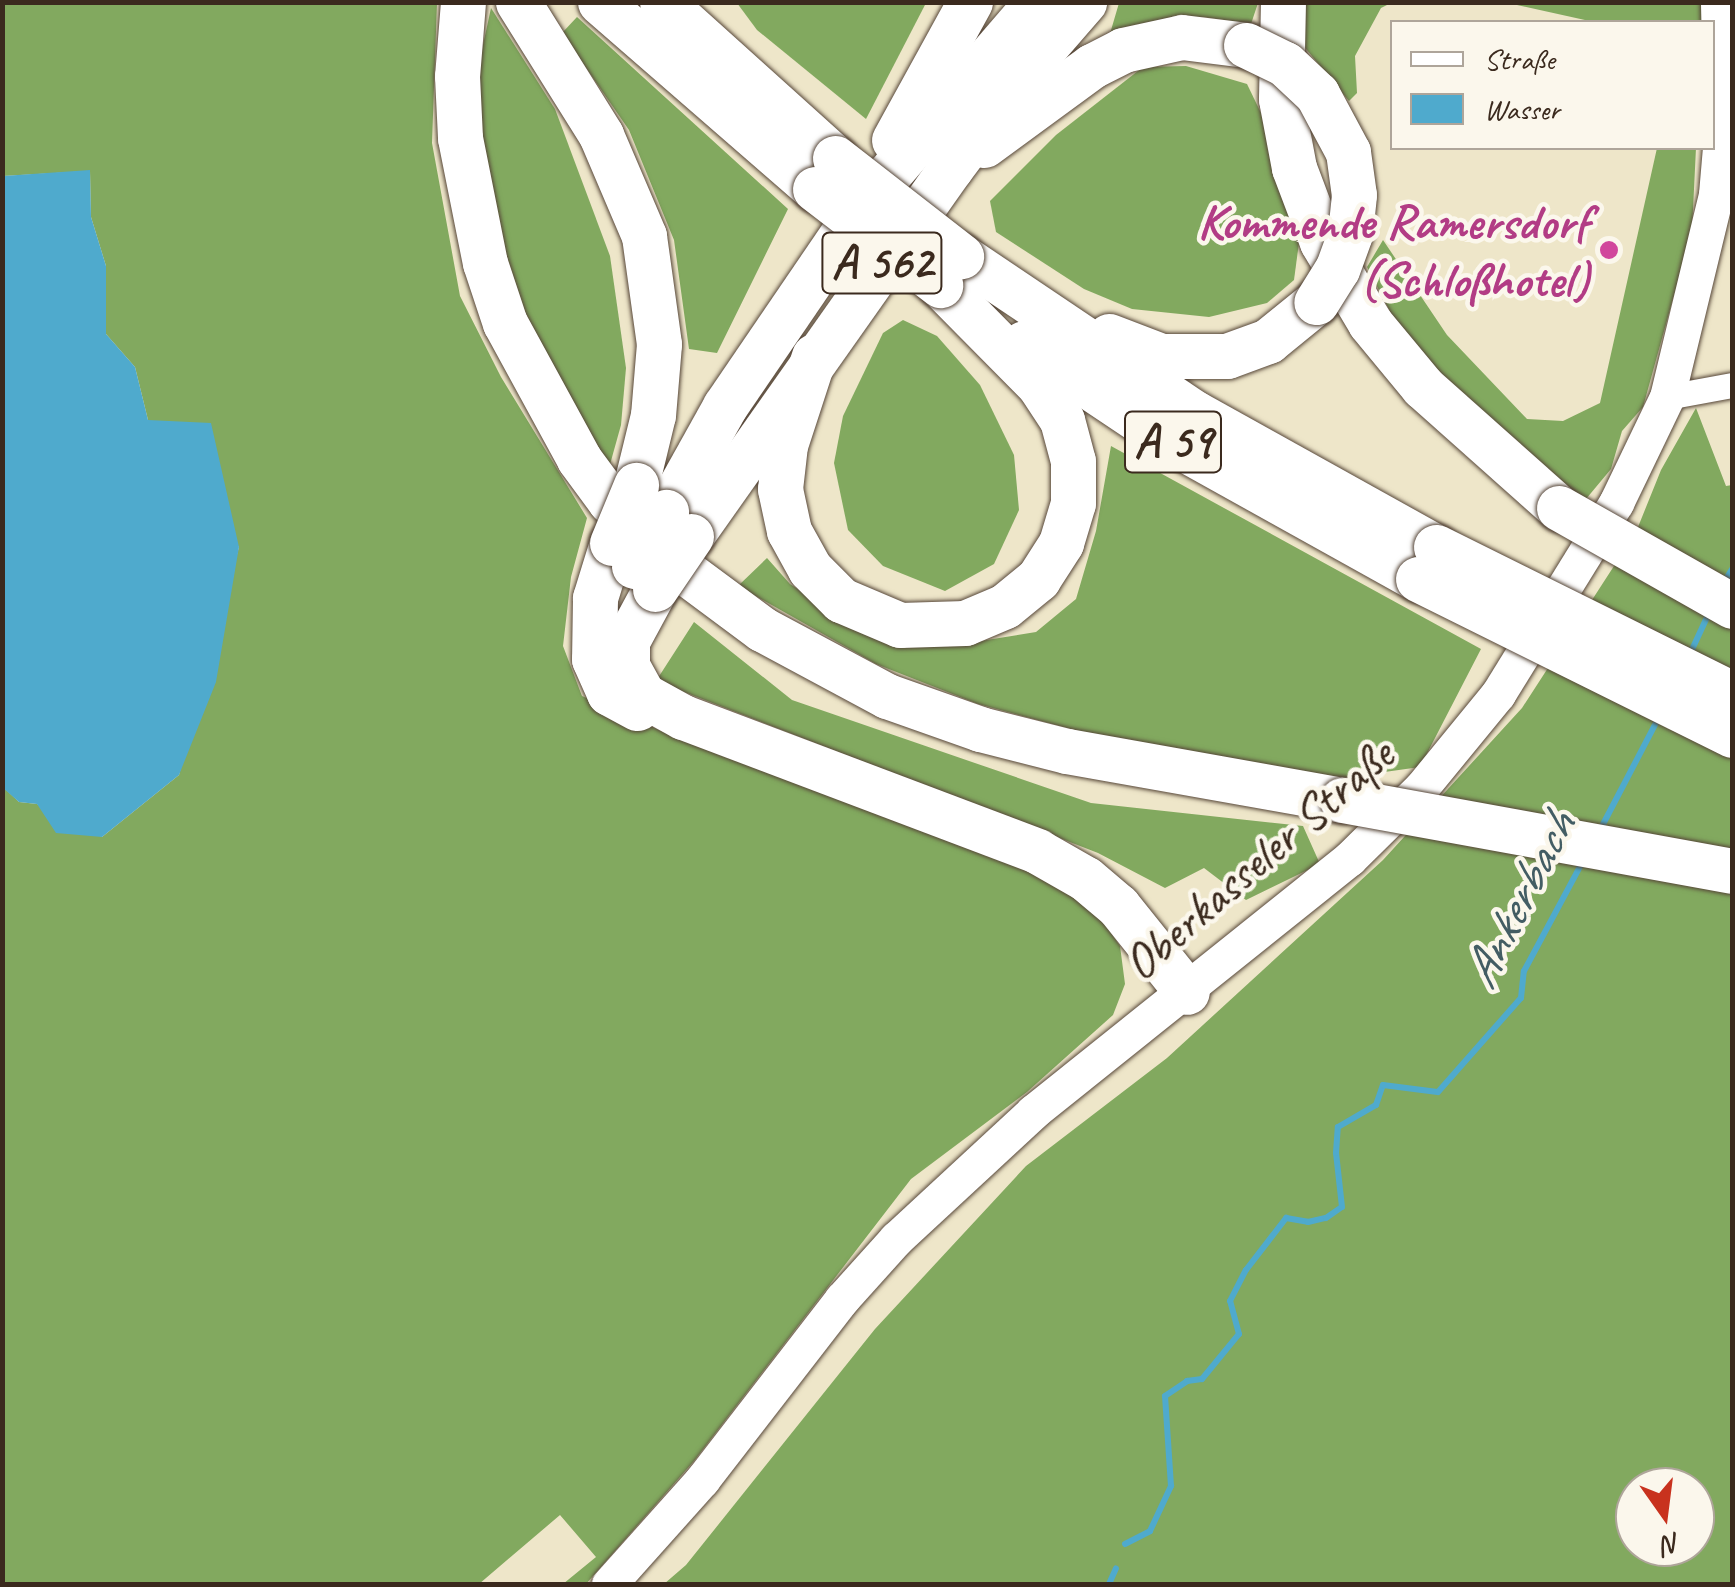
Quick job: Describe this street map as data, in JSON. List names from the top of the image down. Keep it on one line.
{"streets":{"highway":["A 562","A 59"],"street":["Oberkasseler Straße"]},"water":["Ankerbach"],"places":["Kommende Ramersdorf (Schloßhotel)"],"legend":["Straße","Wasser"],"north":"bottom"}
